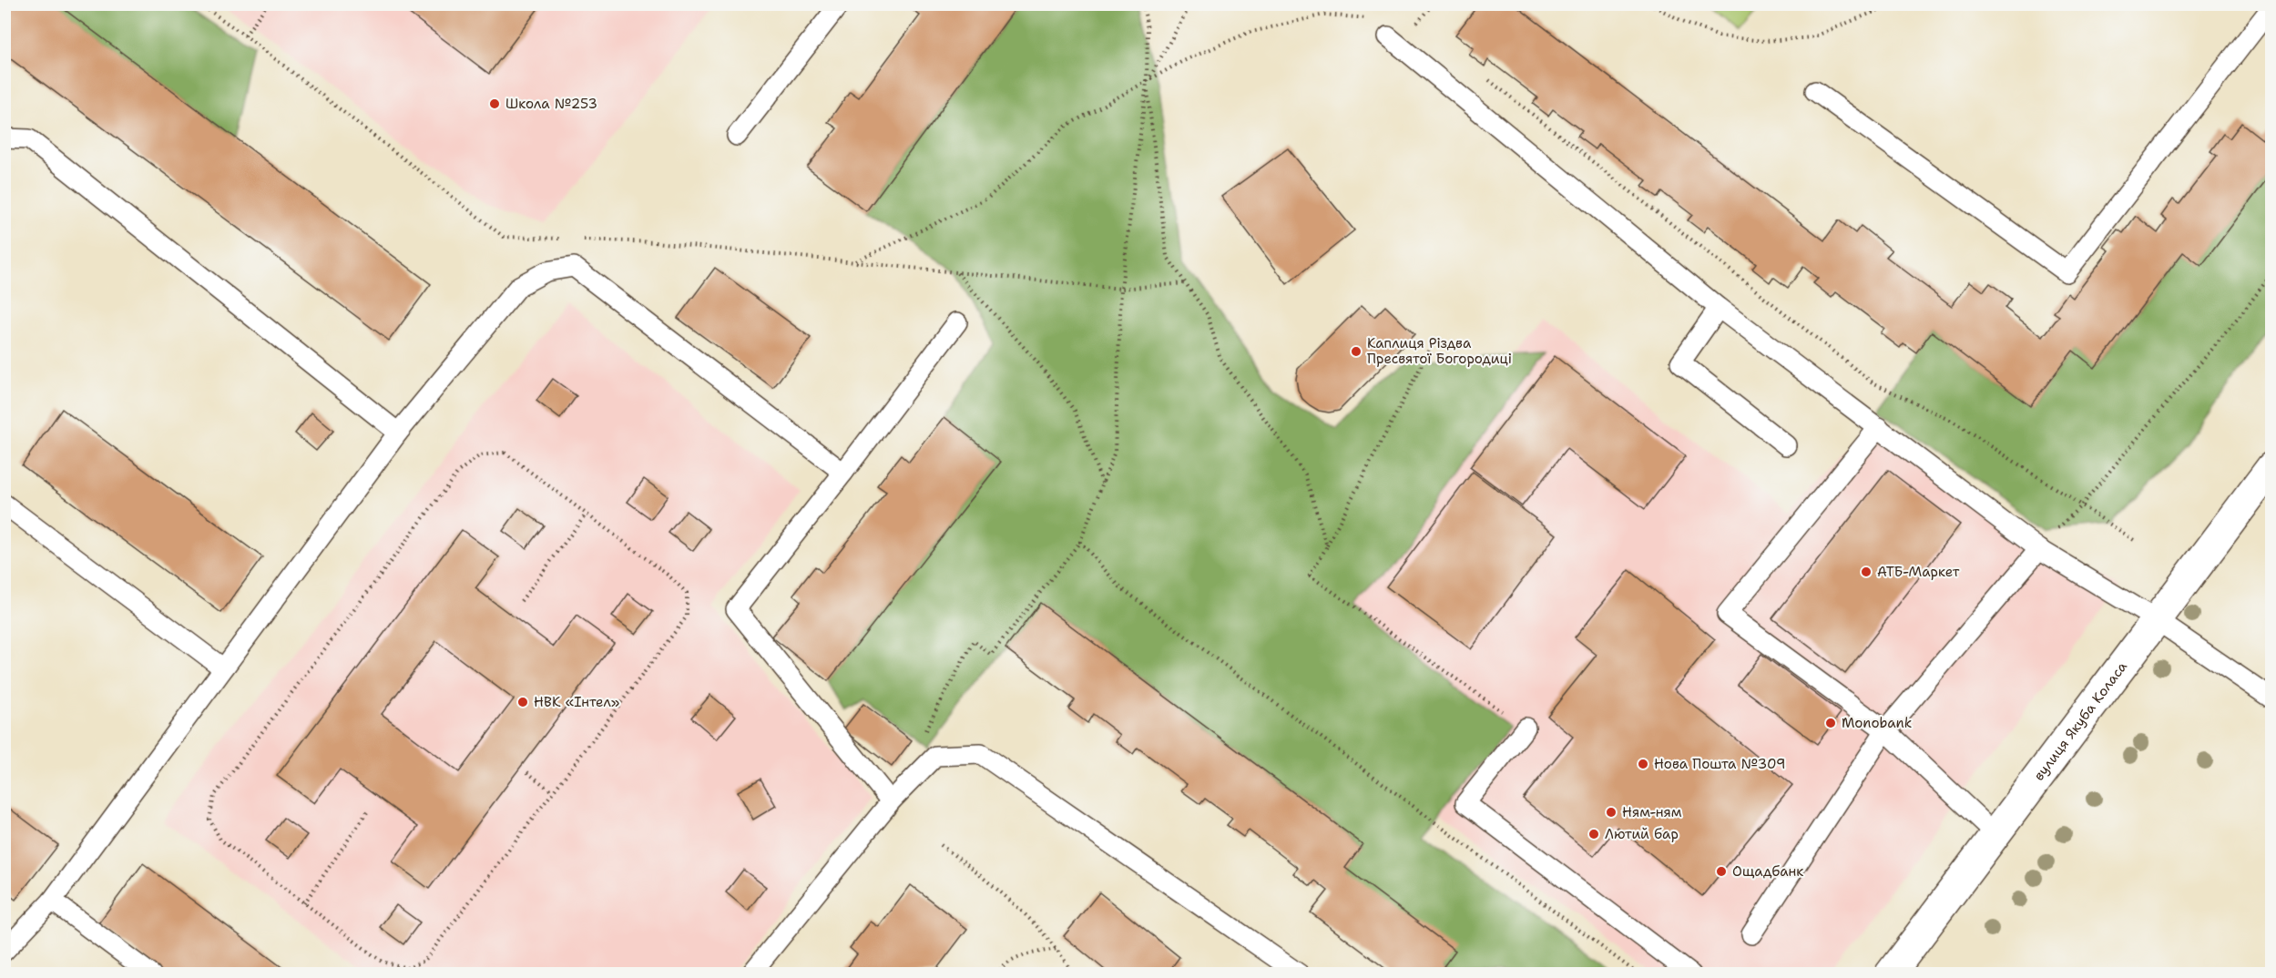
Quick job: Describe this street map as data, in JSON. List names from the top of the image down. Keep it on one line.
{"streets":{"street":["вулиця Якуба Коласа"]},"places":["Школа №253","Каплиця Різдва Пресвятої Богородиці","АТБ-Маркет","НВК «Інтел»","Monobank","Нова Пошта №309","Ням-ням","Лютий бар","Ощадбанк"]}
